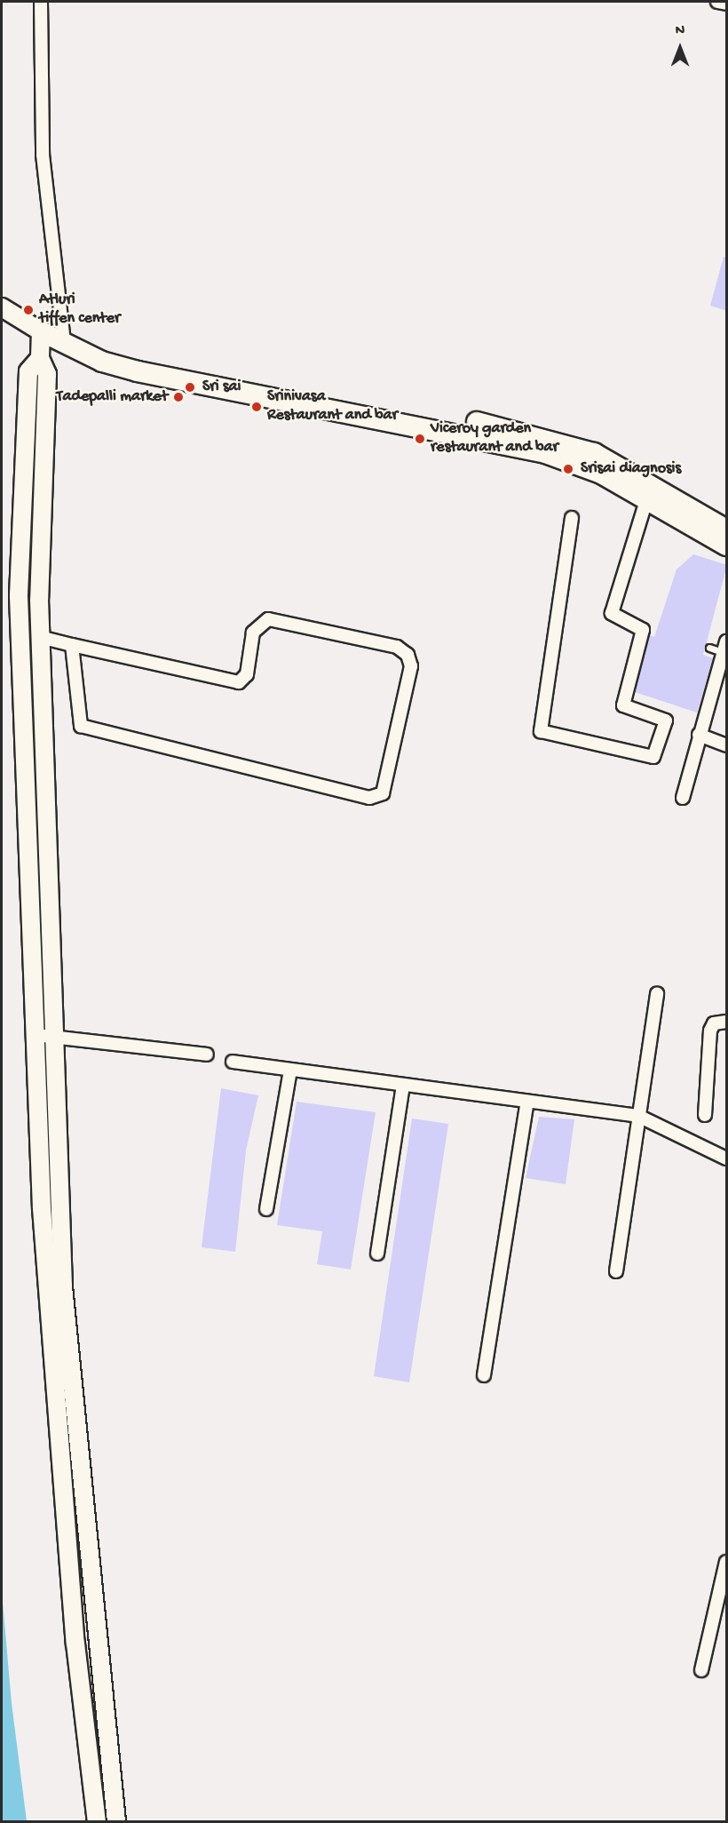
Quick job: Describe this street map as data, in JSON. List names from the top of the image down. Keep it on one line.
{"places":["Atluri tiffen center","Sri sai","Tadepalli market","Srinivasa Restaurant and bar","Viceroy garden restaurant and bar","Srisai diagnosis"],"north":"top"}
